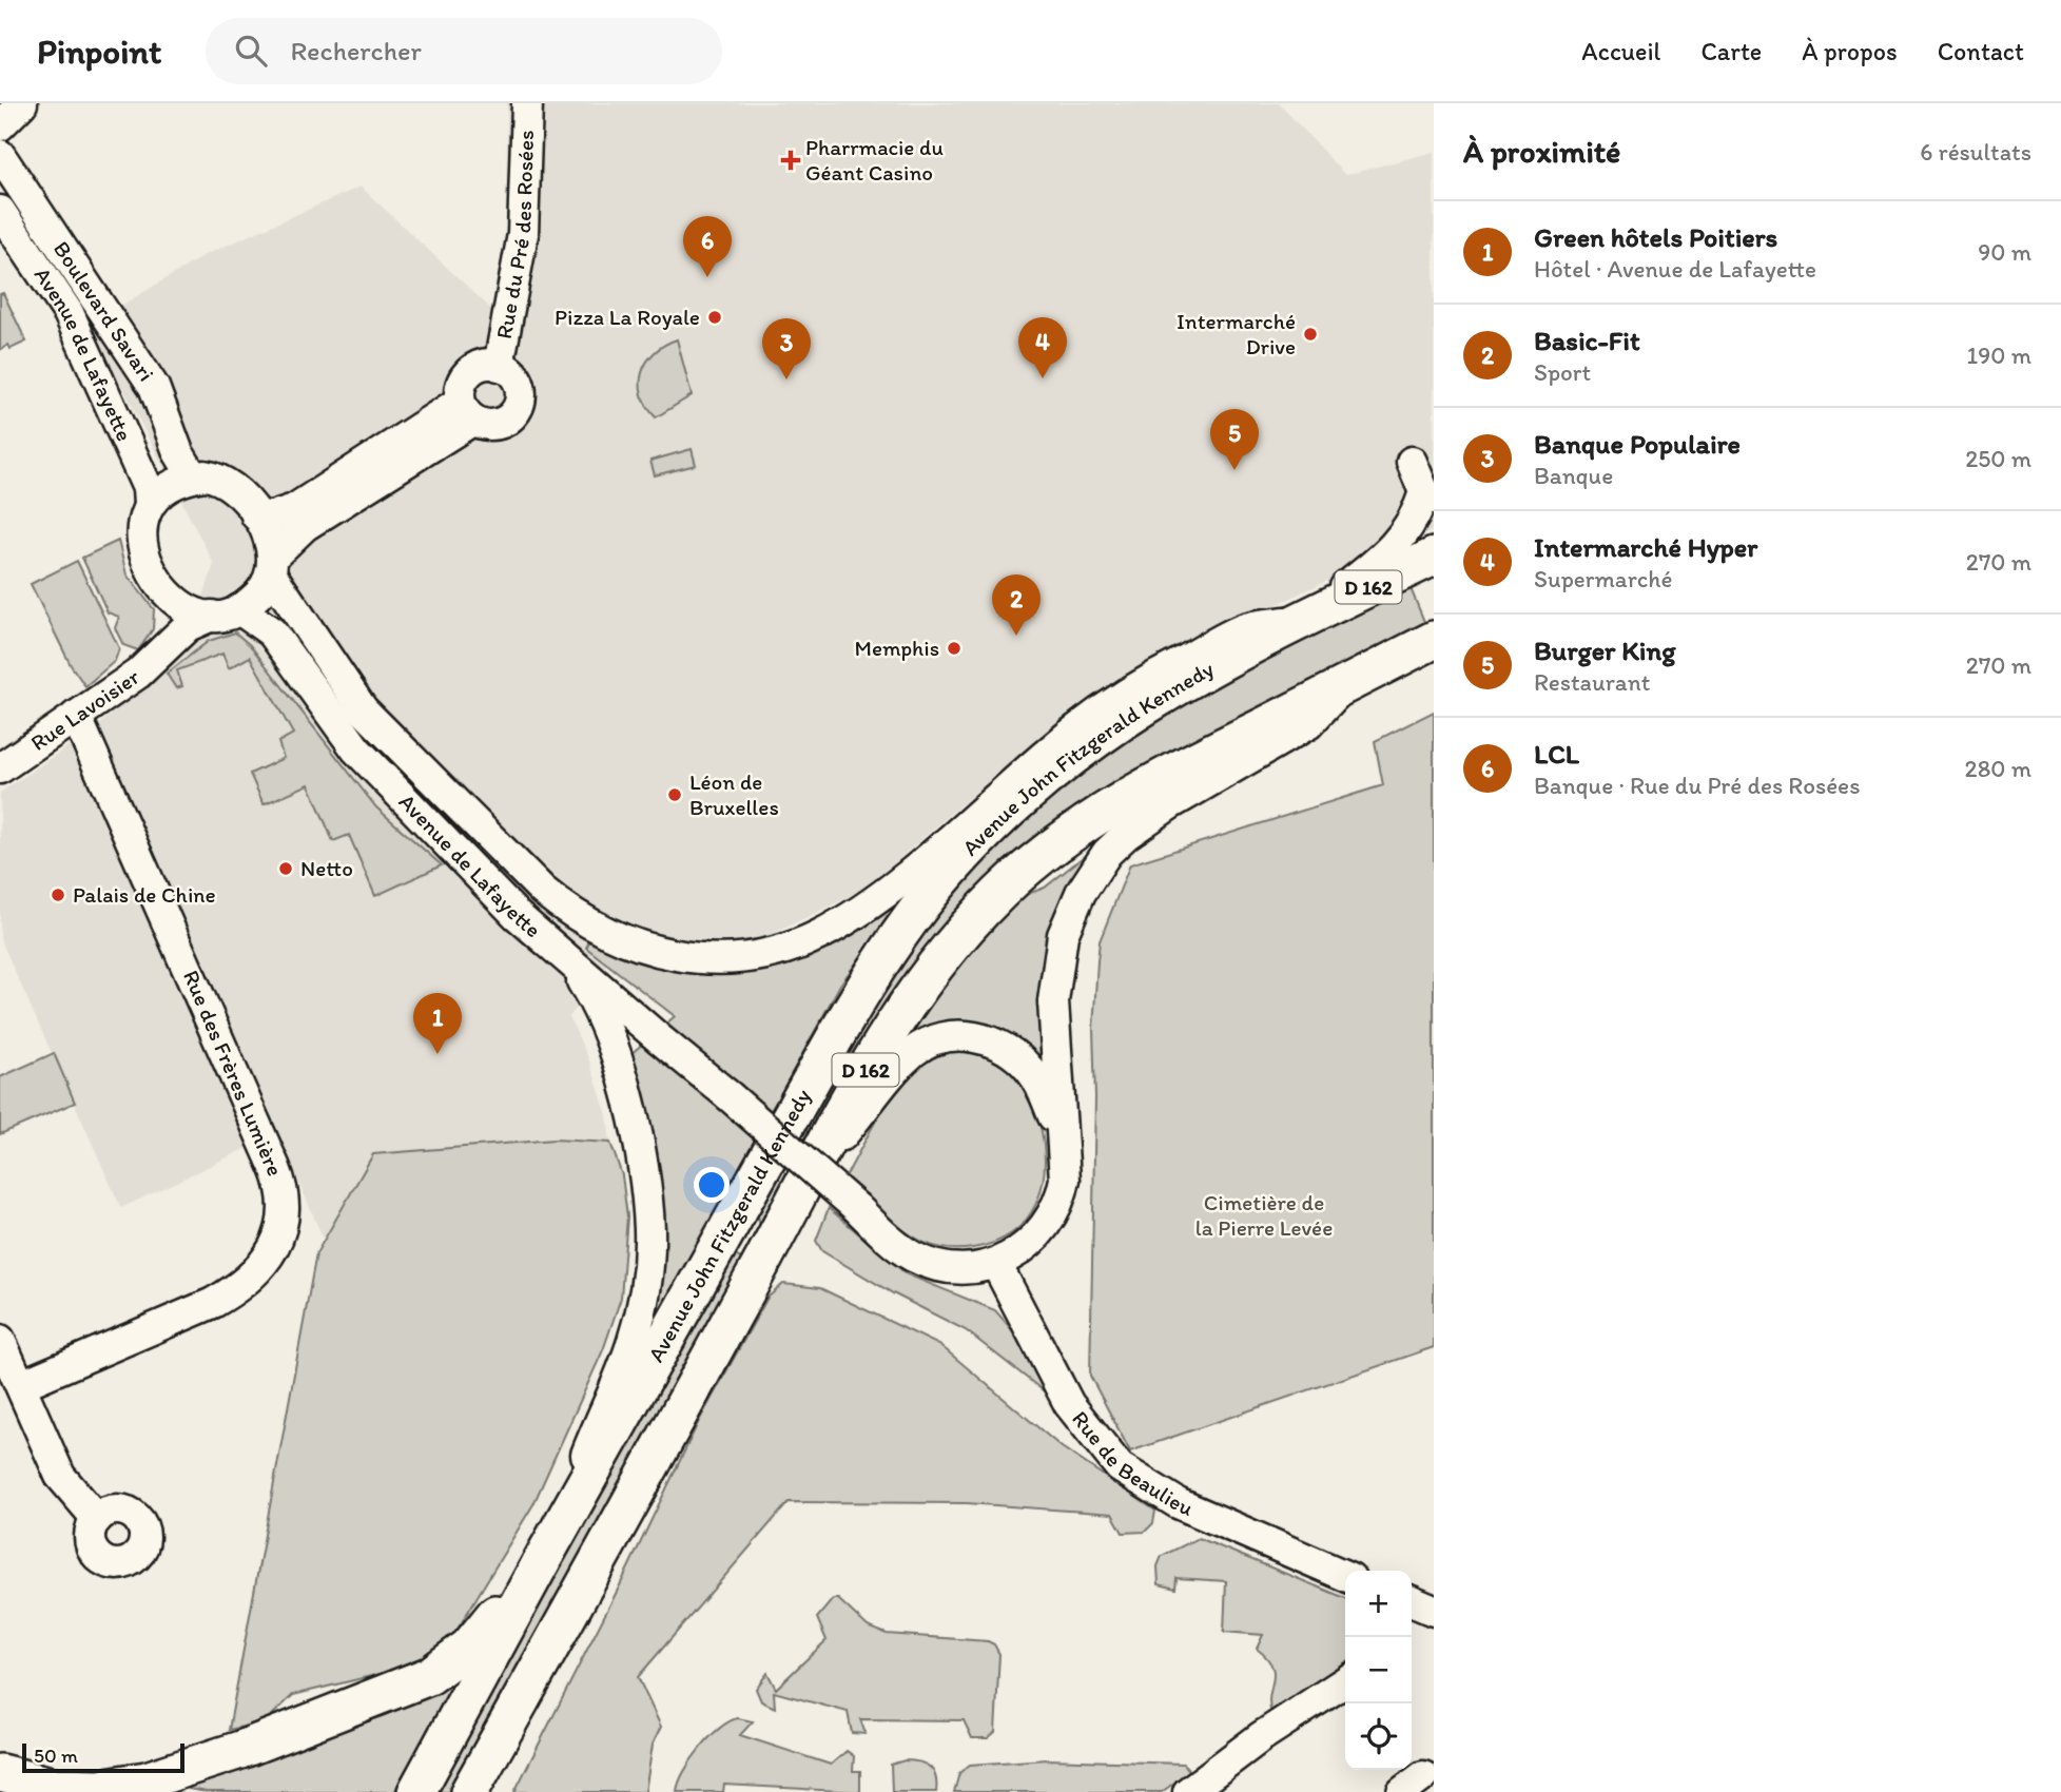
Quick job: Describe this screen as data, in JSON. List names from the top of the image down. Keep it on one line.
{"streets":{"main road":["D 162","Avenue John Fitzgerald Kennedy"],"street":["Rue du Pré des Rosées","Boulevard Savari","Avenue de Lafayette","Rue Lavoisier","Rue des Frères Lumière","Rue de Beaulieu"]},"crossings":[["Boulevard Savari","Avenue de Lafayette"],["Boulevard Savari","Rue Lavoisier"],["Avenue de Lafayette","Rue Lavoisier"],["Avenue de Lafayette","Avenue John Fitzgerald Kennedy"],["Avenue de Lafayette","Rue de Beaulieu"],["D 162","Avenue John Fitzgerald Kennedy"],["Rue Lavoisier","Rue des Frères Lumière"]],"parks":["Cimetière de la Pierre Levée"],"places":{"health":["Pharrmacie du Géant Casino"],"other":["Pizza La Royale","Intermarché Drive","Memphis","Léon de Bruxelles","Netto","Palais de Chine"]},"scale_bar":"50 m","page":{"header":"Pinpoint","search":"Rechercher","nav":["Accueil","Carte","À propos","Contact"],"heading":["À proximité","6 résultats"],"list":[{"mark":"1","name":"Green hôtels Poitiers","note":"Hôtel · Avenue de Lafayette","value":"90 m"},{"mark":"2","name":"Basic-Fit","note":"Sport","value":"190 m"},{"mark":"3","name":"Banque Populaire","note":"Banque","value":"250 m"},{"mark":"4","name":"Intermarché Hyper","note":"Supermarché","value":"270 m"},{"mark":"5","name":"Burger King","note":"Restaurant","value":"270 m"},{"mark":"6","name":"LCL","note":"Banque · Rue du Pré des Rosées","value":"280 m"}],"pins":["6","4","3","5","2","1"],"map_buttons":["+","−"],"scale":"50 m"}}
